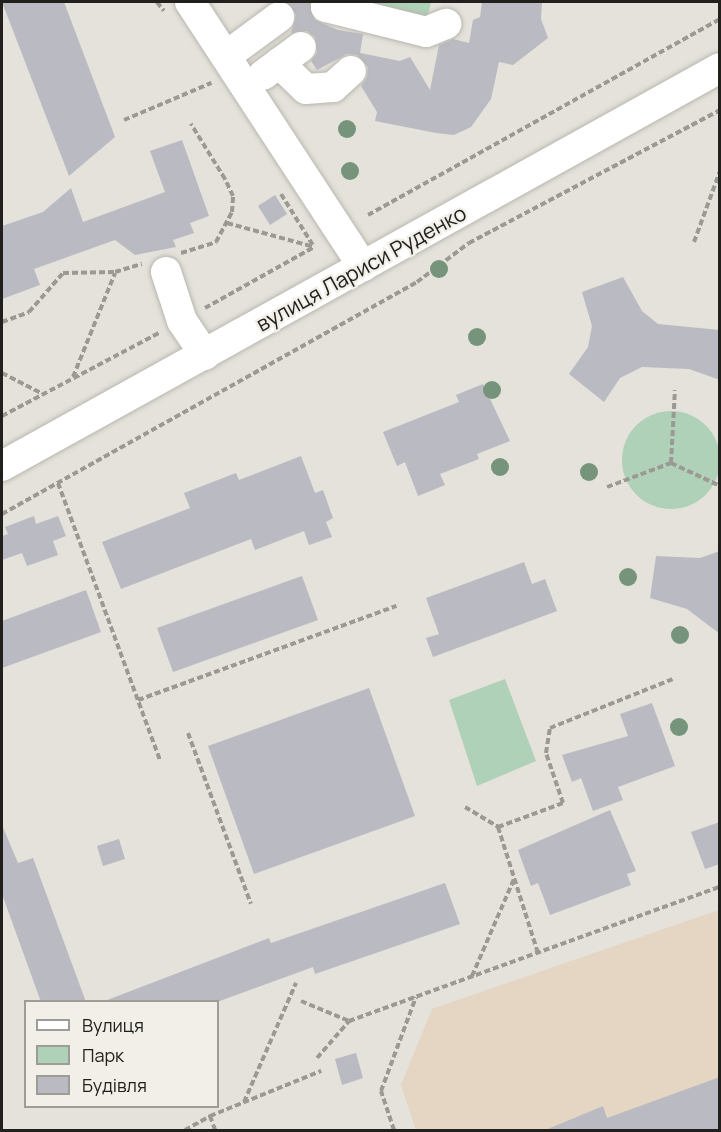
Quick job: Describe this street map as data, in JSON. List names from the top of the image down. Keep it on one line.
{"streets":{"street":["вулиця Лариси Руденко"]},"legend":["Вулиця","Парк","Будівля"]}
